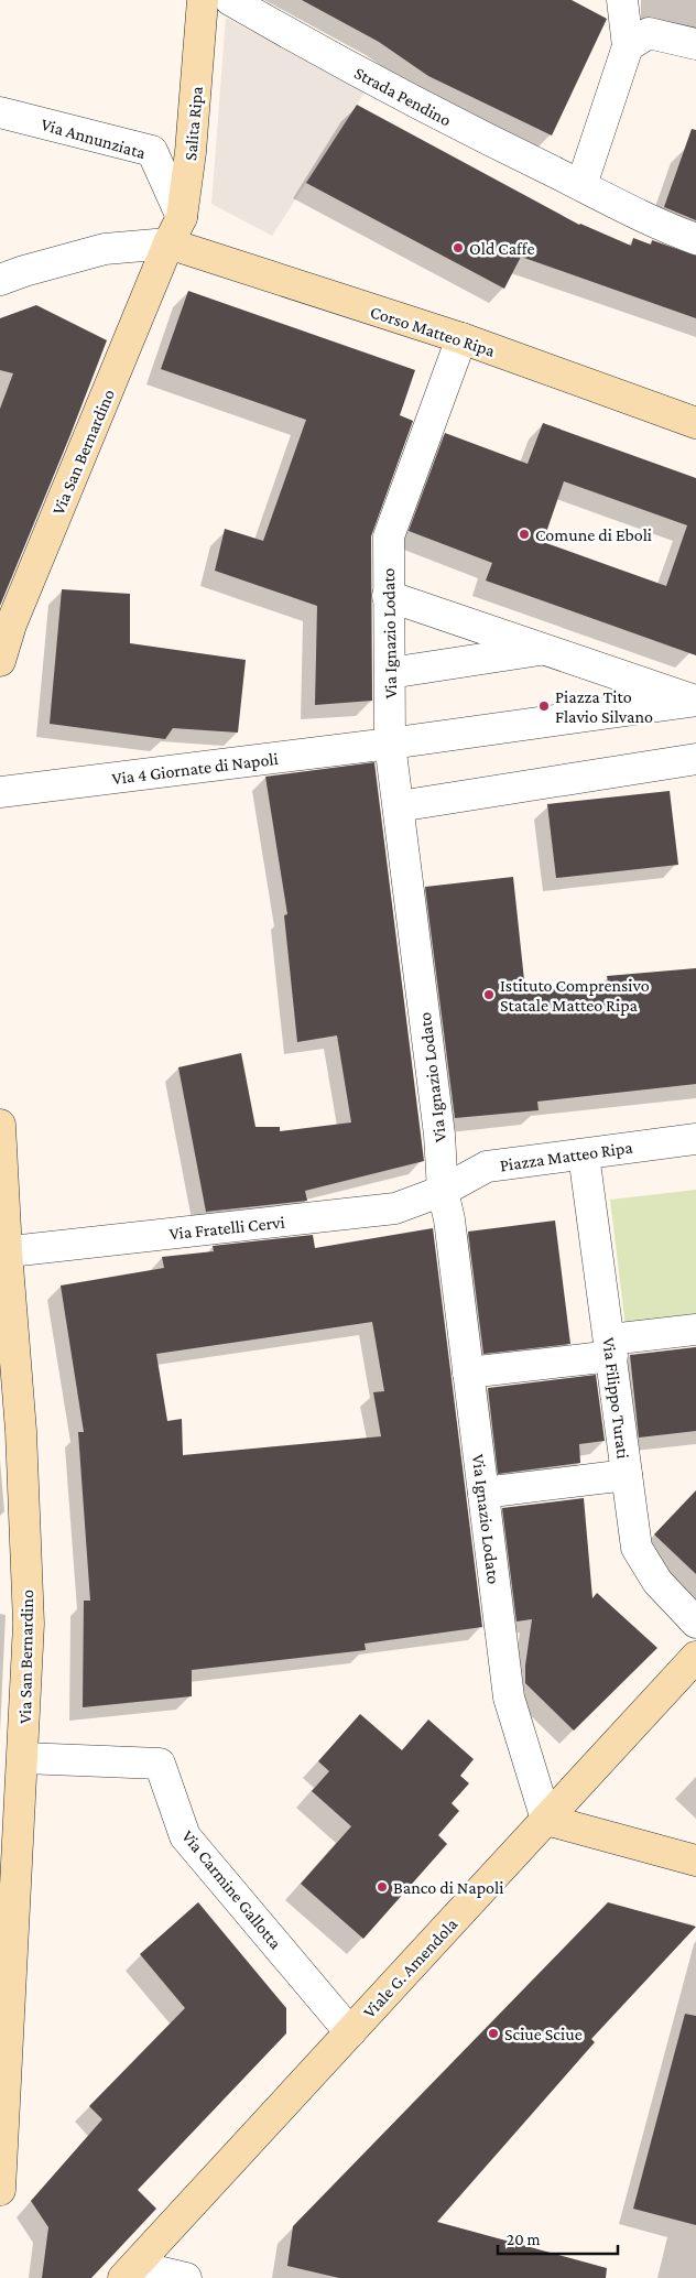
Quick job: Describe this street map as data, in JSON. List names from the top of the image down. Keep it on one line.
{"streets":{"street":["Strada Pendino","Salita Ripa","Via Annunziata","Corso Matteo Ripa","Via San Bernardino","Via Ignazio Lodato","Via 4 Giornate di Napoli","Piazza Matteo Ripa","Via Fratelli Cervi","Via Filippo Turati","Via Carmine Gallotta","Viale G. Amendola"]},"crossings":[["Salita Ripa","Via Annunziata"],["Salita Ripa","Corso Matteo Ripa"],["Salita Ripa","Via San Bernardino"],["Corso Matteo Ripa","Via San Bernardino"],["Corso Matteo Ripa","Via Ignazio Lodato"],["Via San Bernardino","Via Fratelli Cervi"],["Via San Bernardino","Via Carmine Gallotta"],["Via Ignazio Lodato","Via 4 Giornate di Napoli"],["Via Ignazio Lodato","Piazza Matteo Ripa"],["Via Ignazio Lodato","Via Fratelli Cervi"],["Via Ignazio Lodato","Viale G. Amendola"],["Piazza Matteo Ripa","Via Fratelli Cervi"],["Piazza Matteo Ripa","Via Filippo Turati"],["Via Carmine Gallotta","Viale G. Amendola"]],"places":["Old Caffe","Comune di Eboli","Piazza Tito Flavio Silvano","Istituto Comprensivo Statale Matteo Ripa","Banco di Napoli","Sciue Sciue"],"scale_bar":"20 m"}
